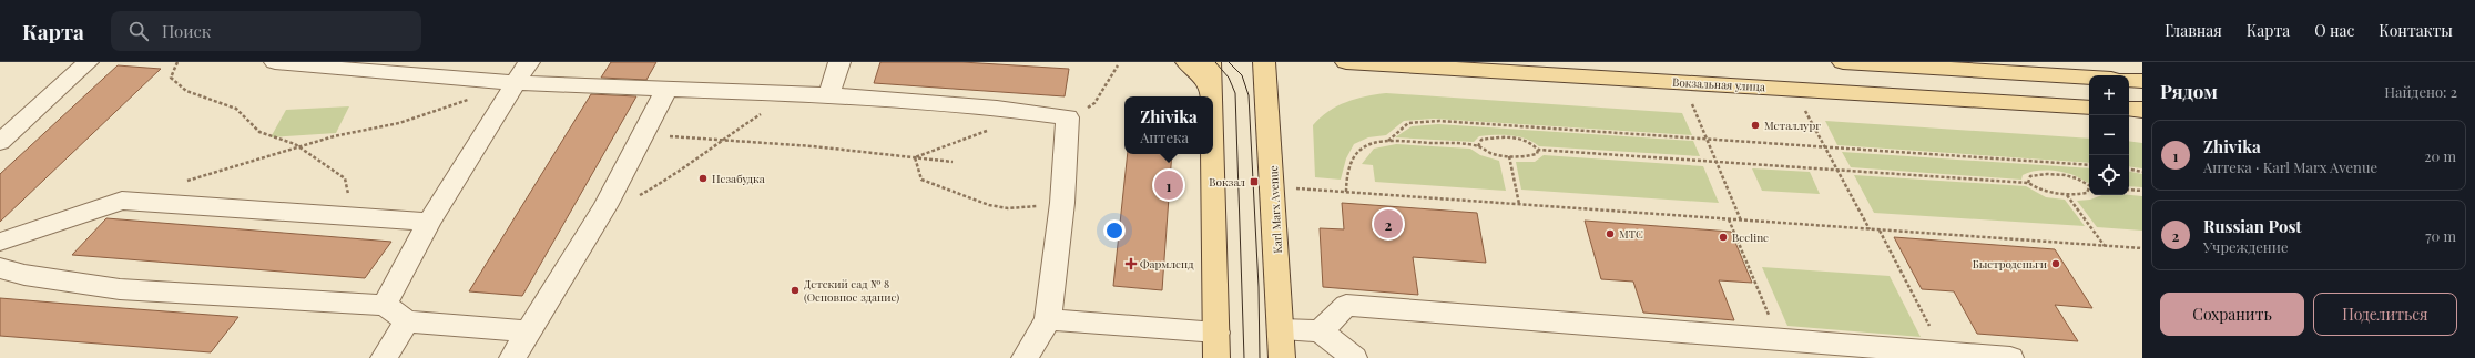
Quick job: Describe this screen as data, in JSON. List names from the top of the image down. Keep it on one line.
{"streets":{"main road":["Вокзальная улица","Karl Marx Avenue"]},"places":{"other":["Металлург","Незабудка","МТС","Beeline","Быстроденьги","Детский сад № 8 (Основное здание)"],"transit":["Вокзал"],"health":["Фармленд"]},"page":{"header":"Карта","search":"Поиск","nav":["Главная","Карта","О нас","Контакты"],"heading":["Рядом","Найдено: 2"],"map_buttons":["+","−"],"popup":["Zhivika","Аптека"],"list":[{"mark":"1","name":"Zhivika","note":"Аптека · Karl Marx Avenue","value":"20 m"},{"mark":"2","name":"Russian Post","note":"Учреждение","value":"70 m"}],"pins":["1","2"],"buttons":["Сохранить","Поделиться"]}}
